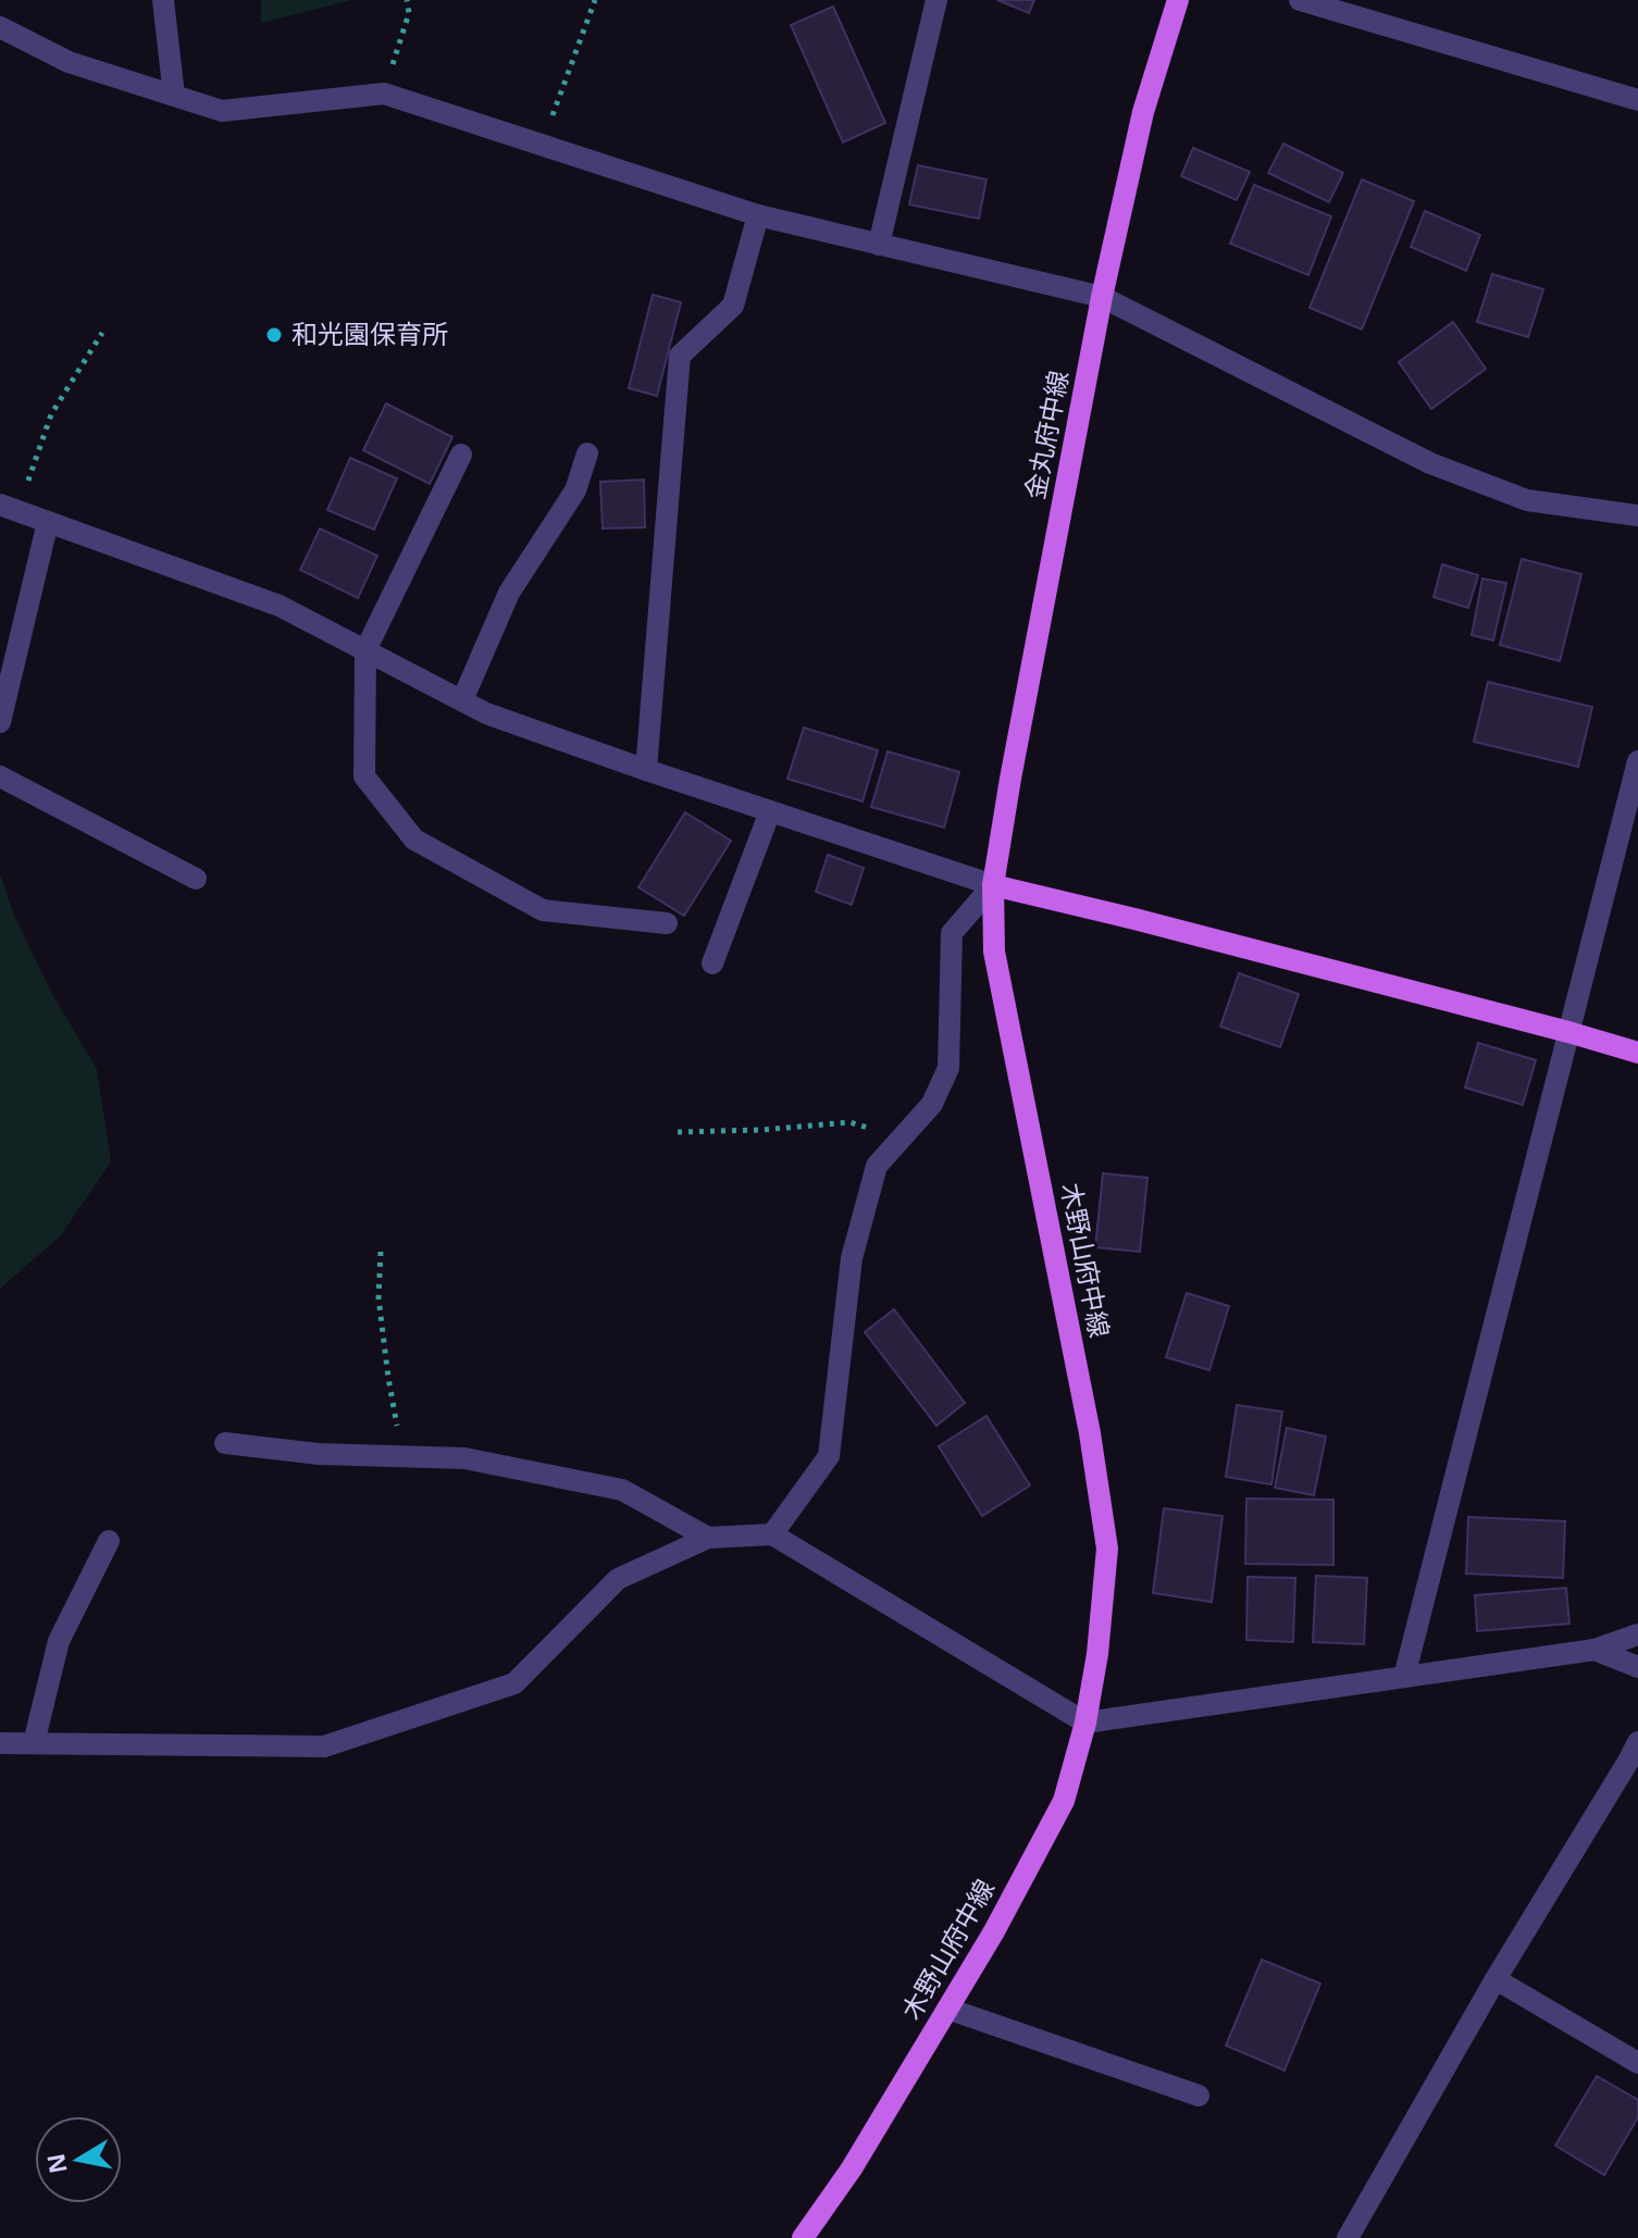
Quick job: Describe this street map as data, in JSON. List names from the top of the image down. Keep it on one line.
{"streets":{"main road":["金丸府中線","木野山府中線"]},"crossings":[["金丸府中線","木野山府中線"]],"places":["和光園保育所"],"north":"left"}
